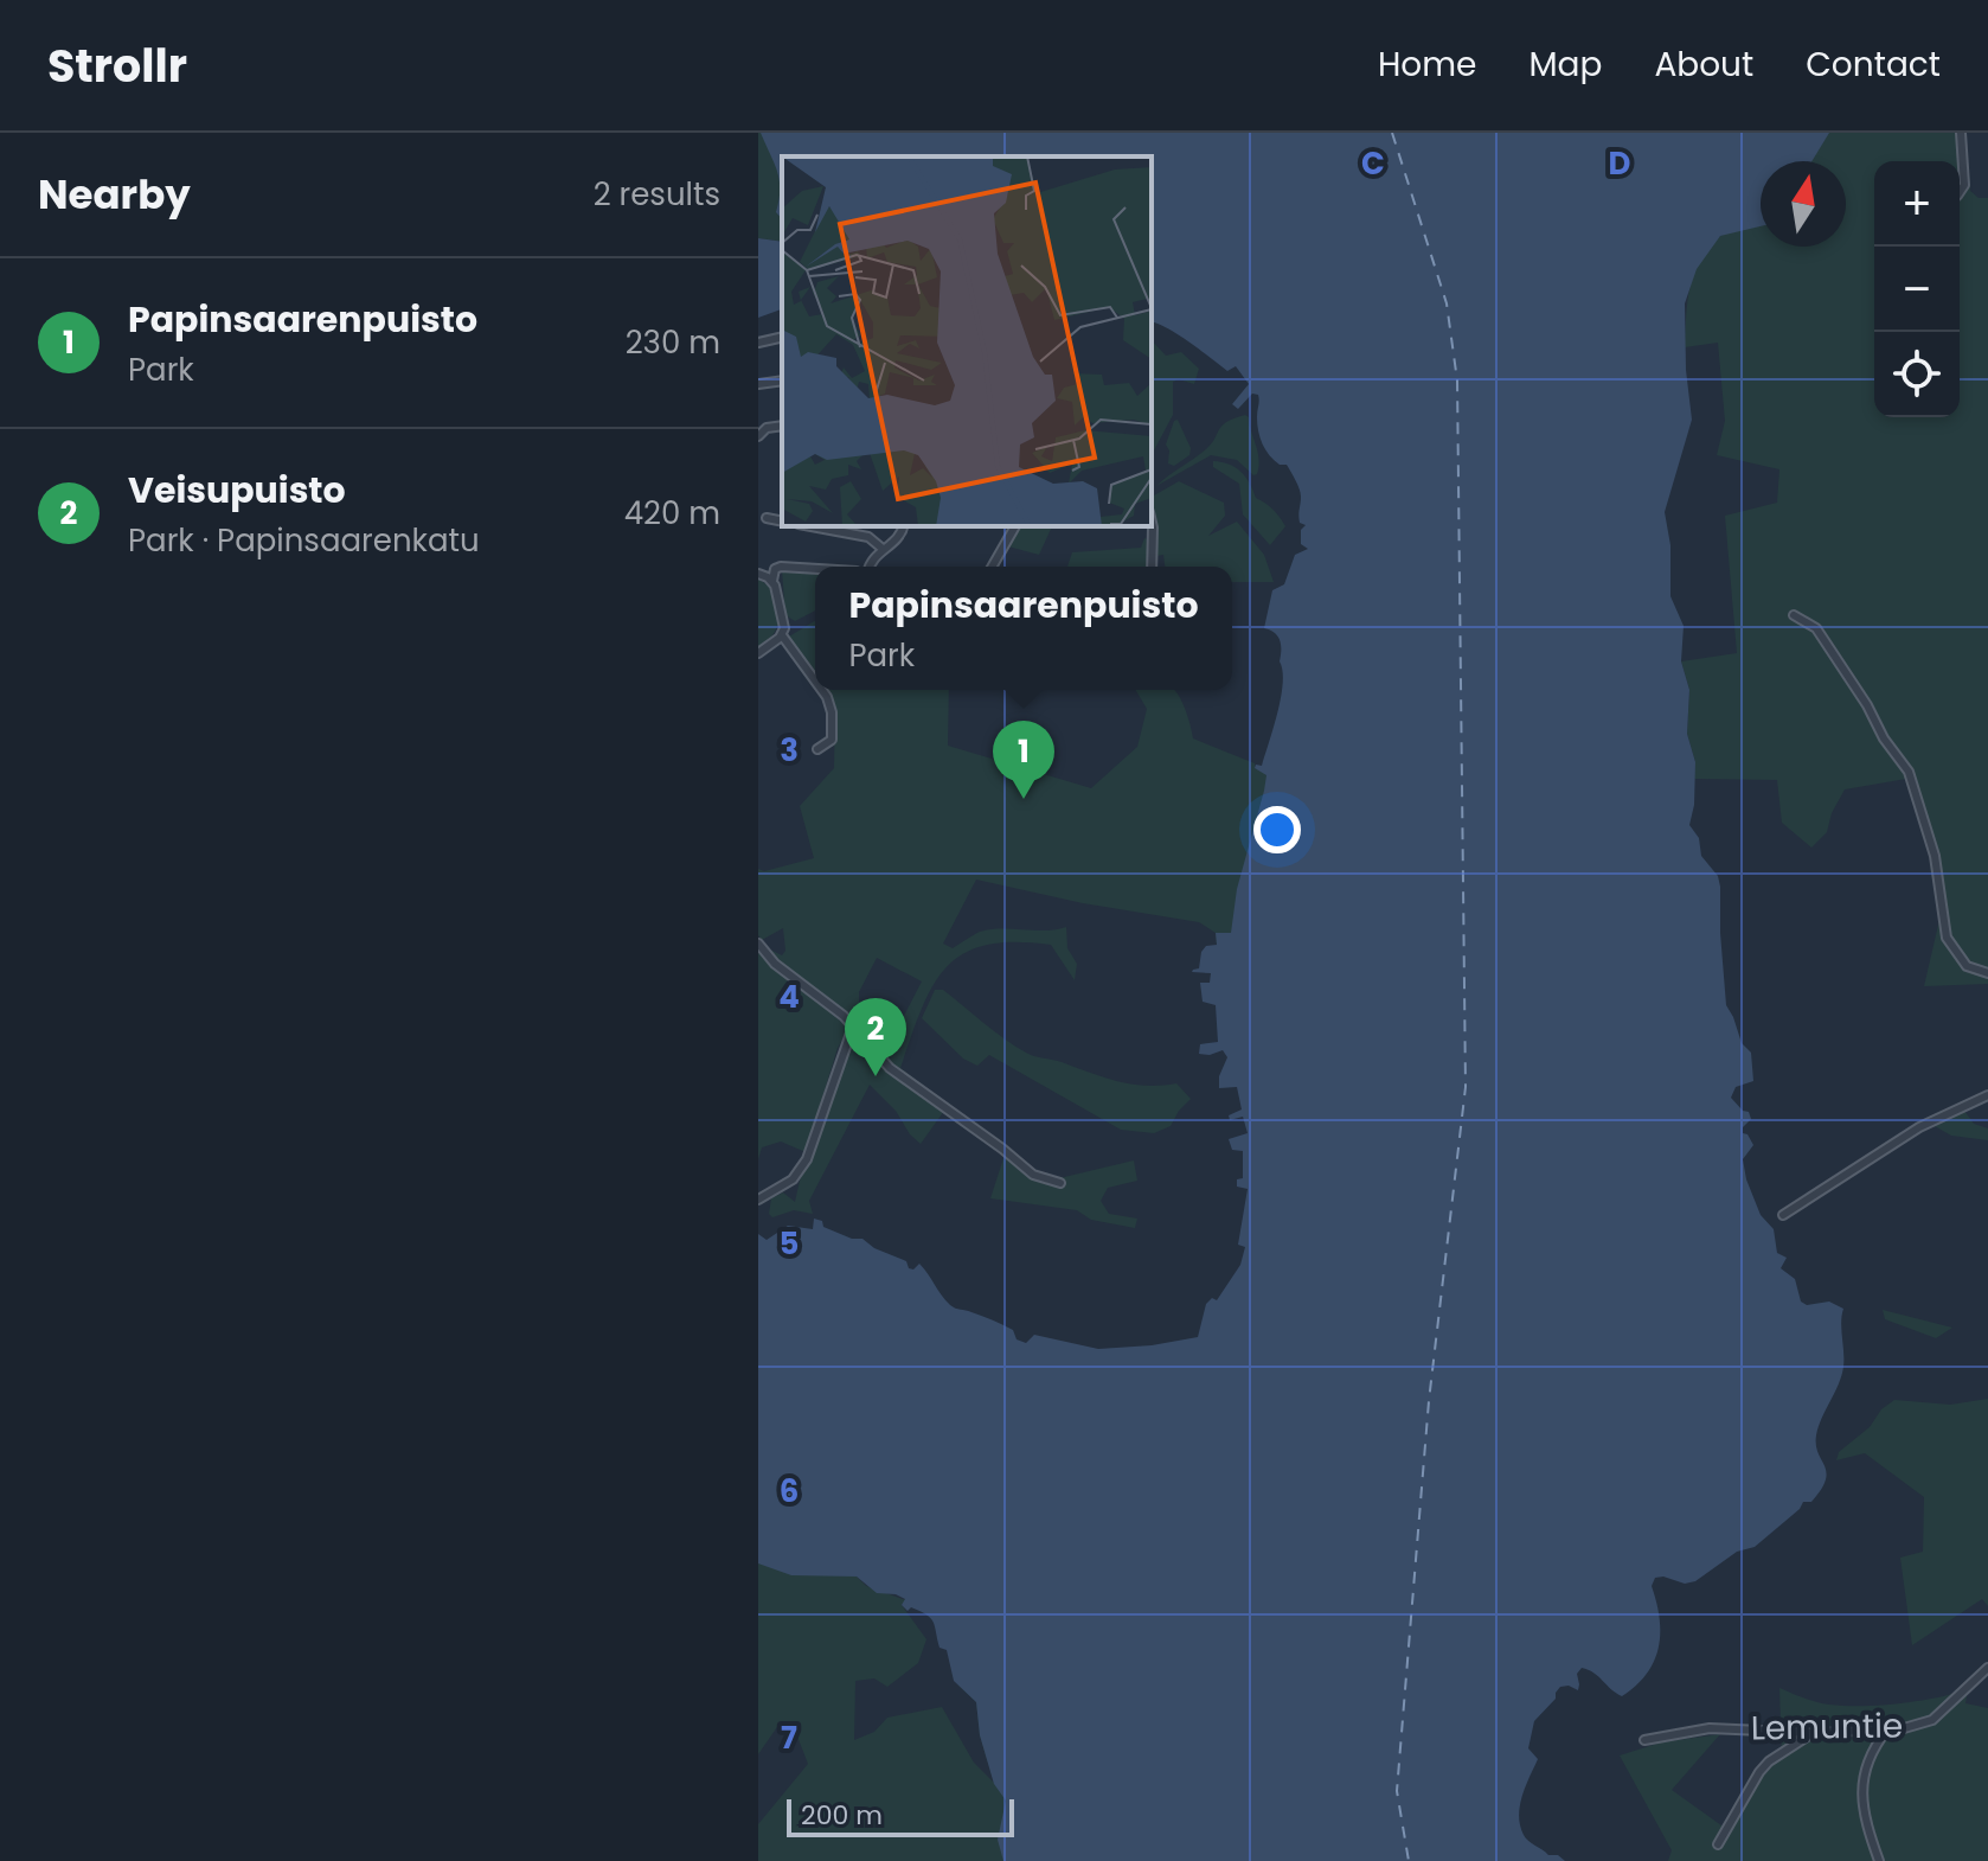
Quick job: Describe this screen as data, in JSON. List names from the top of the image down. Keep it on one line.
{"streets":{"street":["Lemuntie"]},"scale_bar":"200 m","north":"top","page":{"header":"Strollr","nav":["Home","Map","About","Contact"],"heading":["Nearby","2 results"],"map_buttons":["+","−"],"list":[{"mark":"1","name":"Papinsaarenpuisto","note":"Park","value":"230 m"},{"mark":"2","name":"Veisupuisto","note":"Park · Papinsaarenkatu","value":"420 m"}],"popup":["Papinsaarenpuisto","Park"],"pins":["1","2"],"scale":"200 m"},"grid":{"columns":["C","D"],"rows":["3","4","5","6","7"]}}
